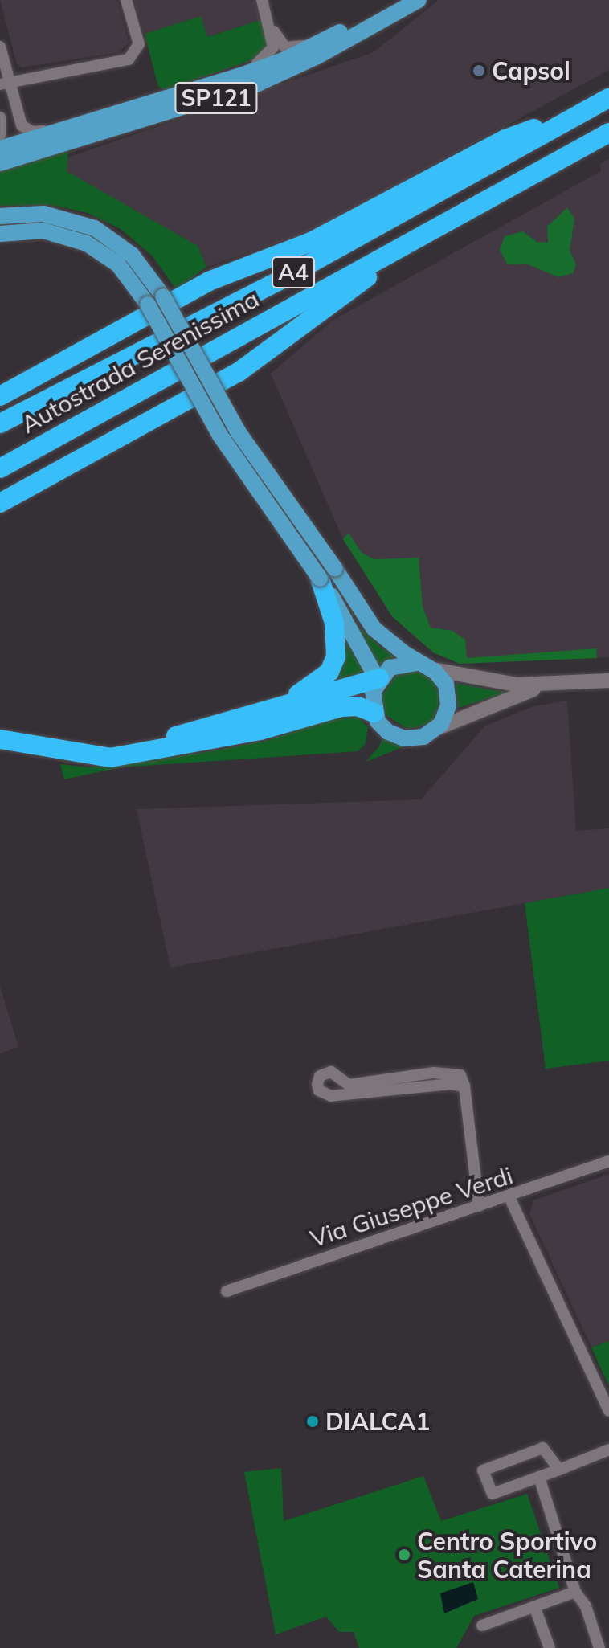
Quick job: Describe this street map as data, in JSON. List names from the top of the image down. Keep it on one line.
{"streets":{"highway":["A4","Autostrada Serenissima"],"main road":["SP121"],"street":["Via Giuseppe Verdi"]},"places":["Capsol","DIALCA1","Centro Sportivo Santa Caterina"]}
